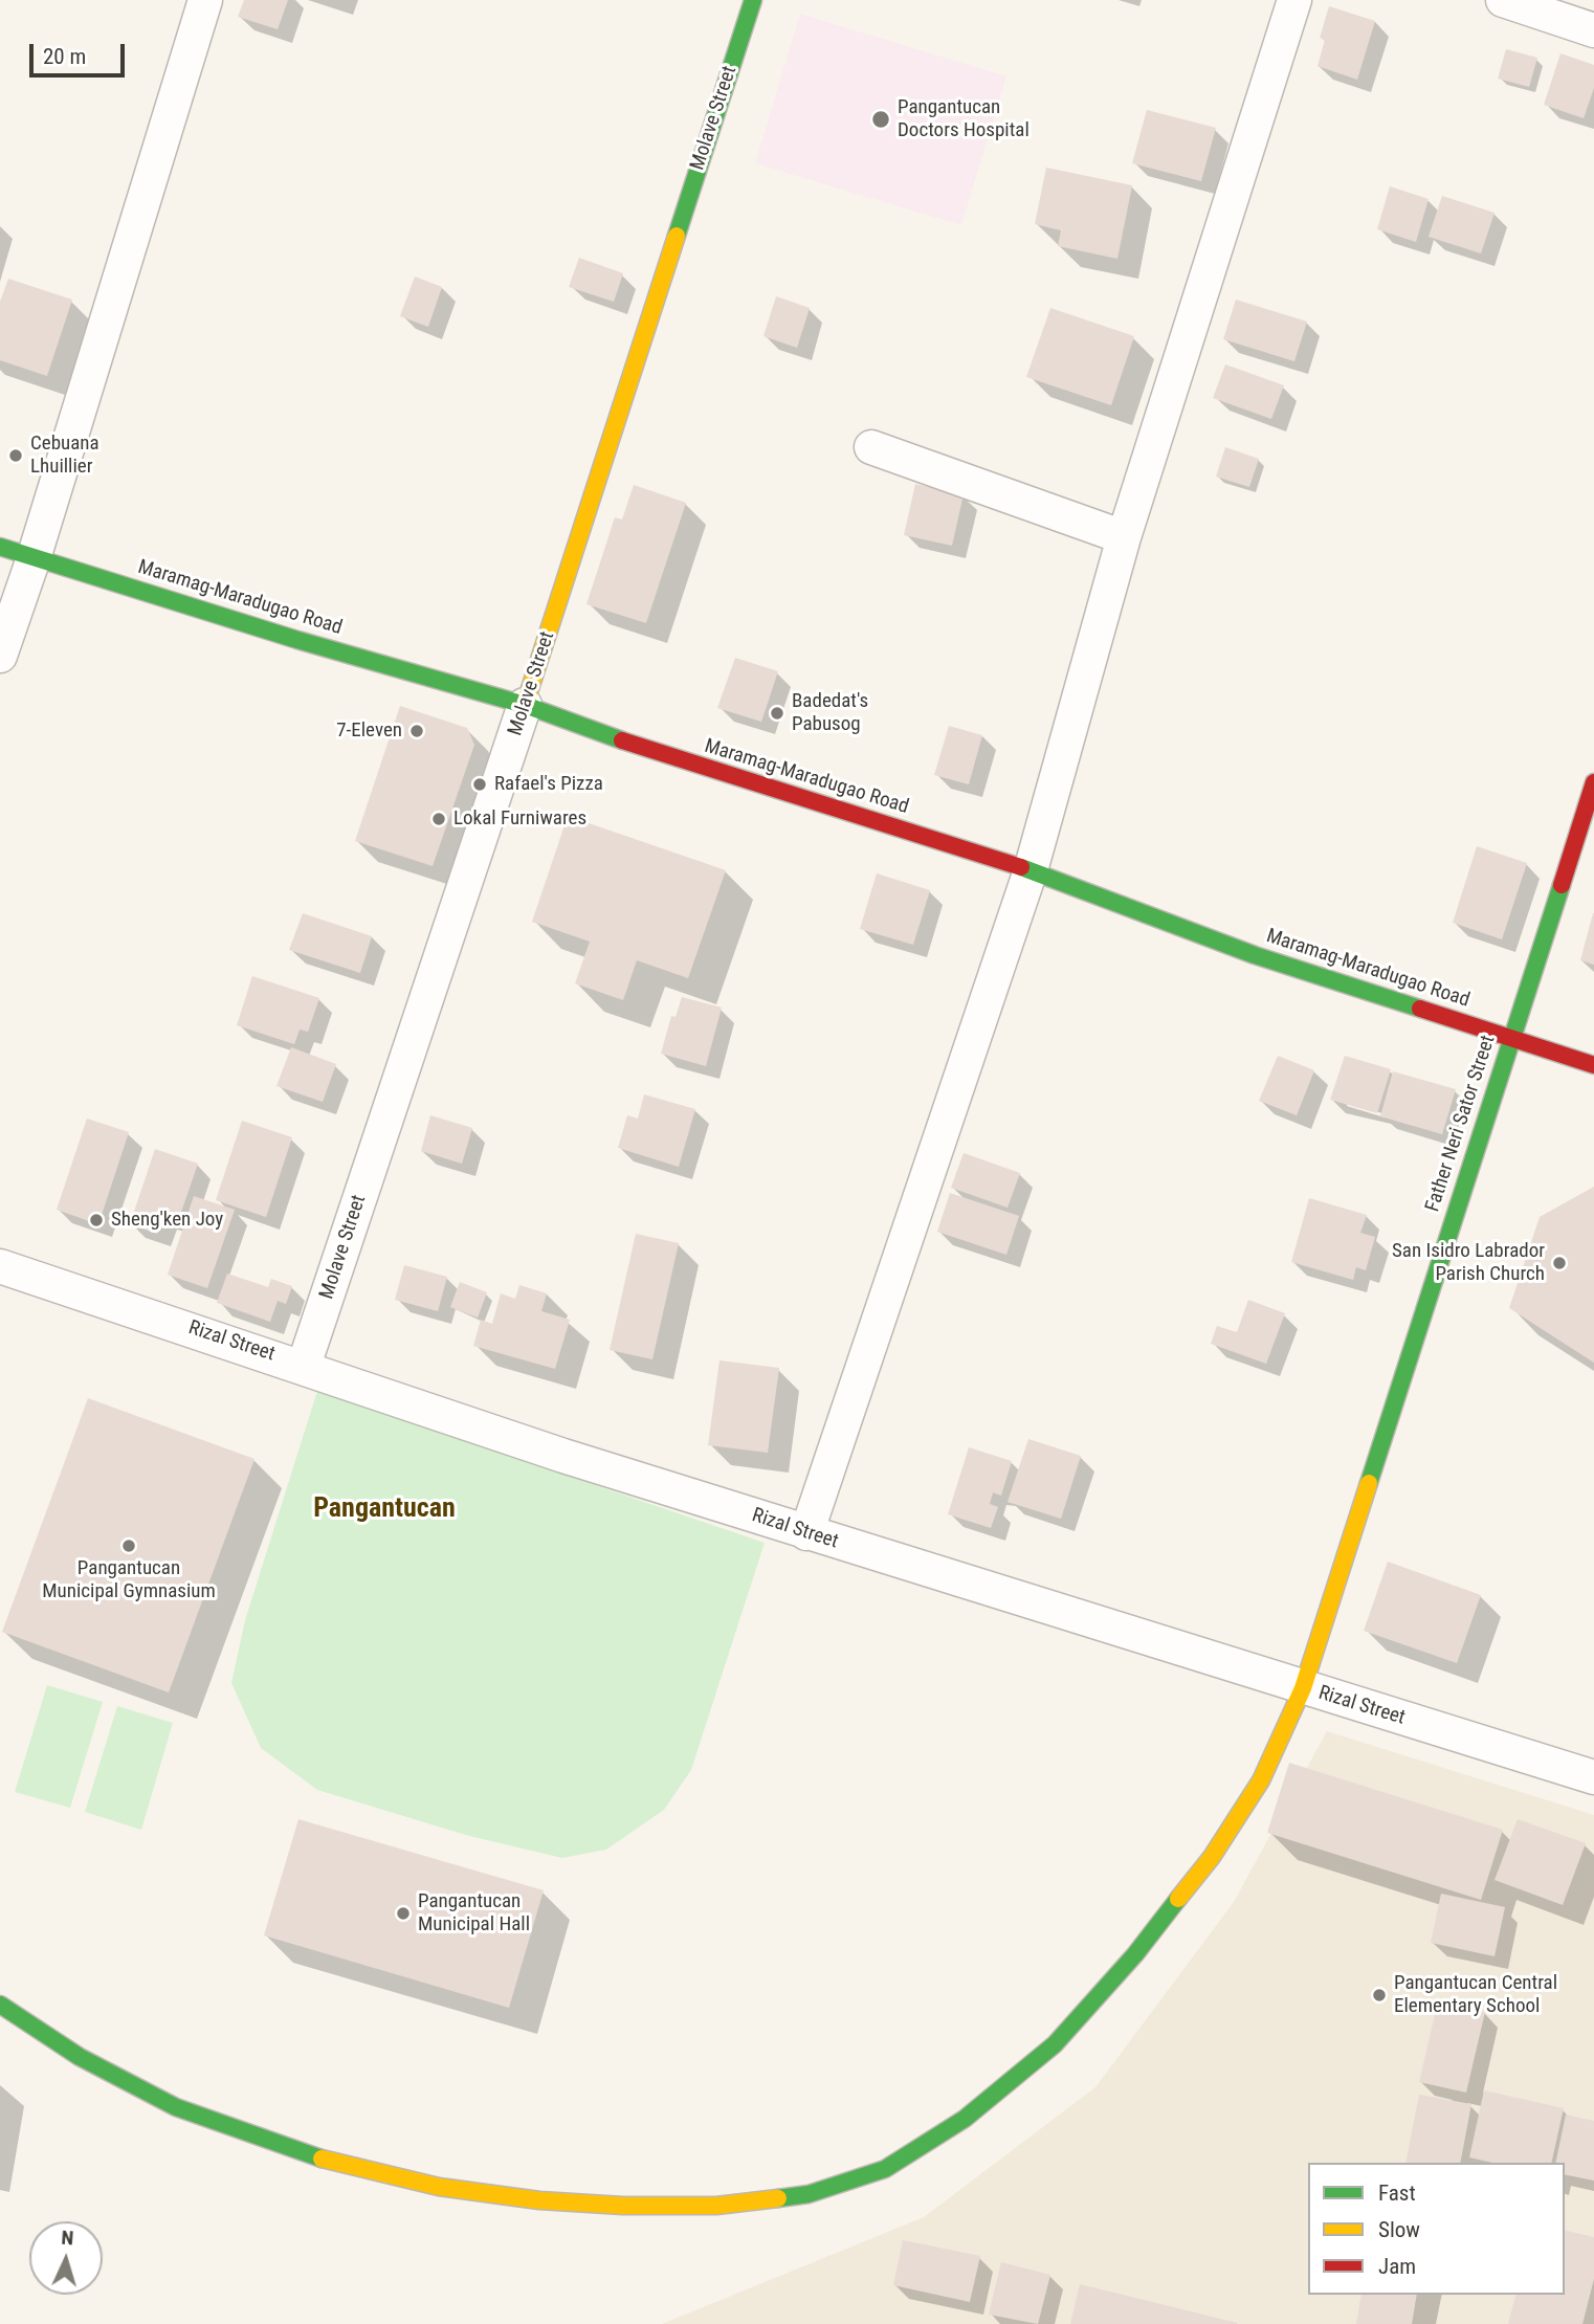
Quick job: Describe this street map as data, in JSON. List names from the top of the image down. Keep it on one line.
{"streets":{"street":["Molave Street","Maramag-Maradugao Road","Father Neri Sator Street","Rizal Street"]},"crossings":[["Molave Street","Maramag-Maradugao Road"],["Molave Street","Rizal Street"],["Maramag-Maradugao Road","Father Neri Sator Street"],["Father Neri Sator Street","Rizal Street"]],"districts":["Pangantucan"],"places":["Pangantucan Doctors Hospital","Cebuana Lhuillier","Badedat's Pabusog","7-Eleven","Rafael's Pizza","Lokal Furniwares","Sheng'ken Joy","San Isidro Labrador Parish Church","Pangantucan Municipal Gymnasium","Pangantucan Municipal Hall","Pangantucan Central Elementary School"],"legend":["Fast","Slow","Jam"],"scale_bar":"20 m","north":"top"}
